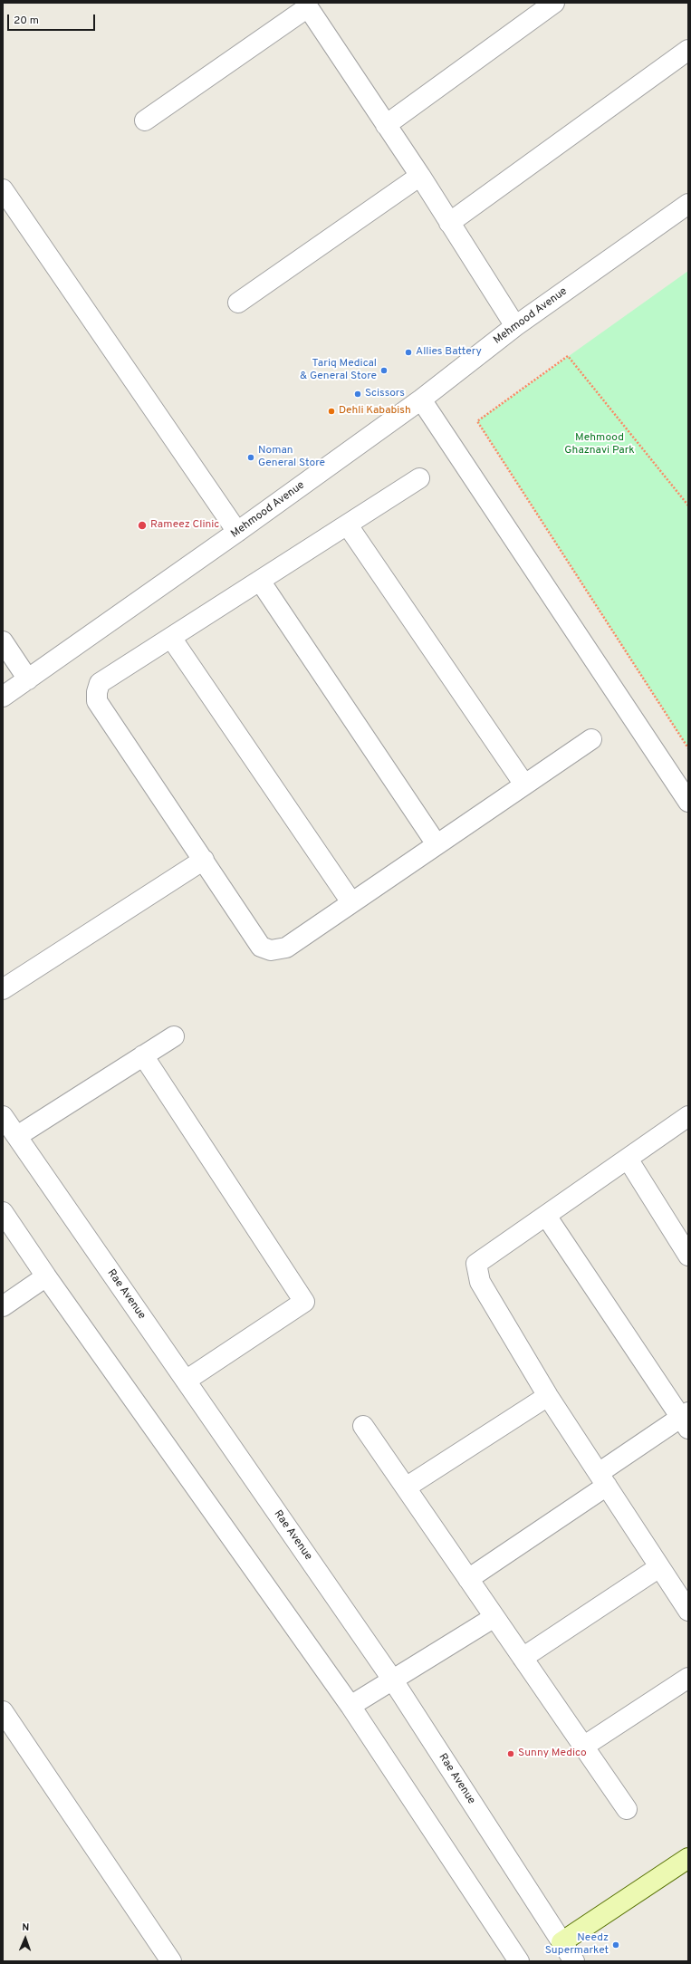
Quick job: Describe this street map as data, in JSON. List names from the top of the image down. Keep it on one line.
{"streets":{"street":["Mehmood Avenue","Rae Avenue"]},"parks":["Mehmood Ghaznavi Park"],"places":["Allies Battery","Tariq Medical & General Store","Scissors","Dehli Kababish","Noman General Store","Rameez Clinic","Sunny Medico","Needz Supermarket"],"scale_bar":"20 m","north":"top"}
